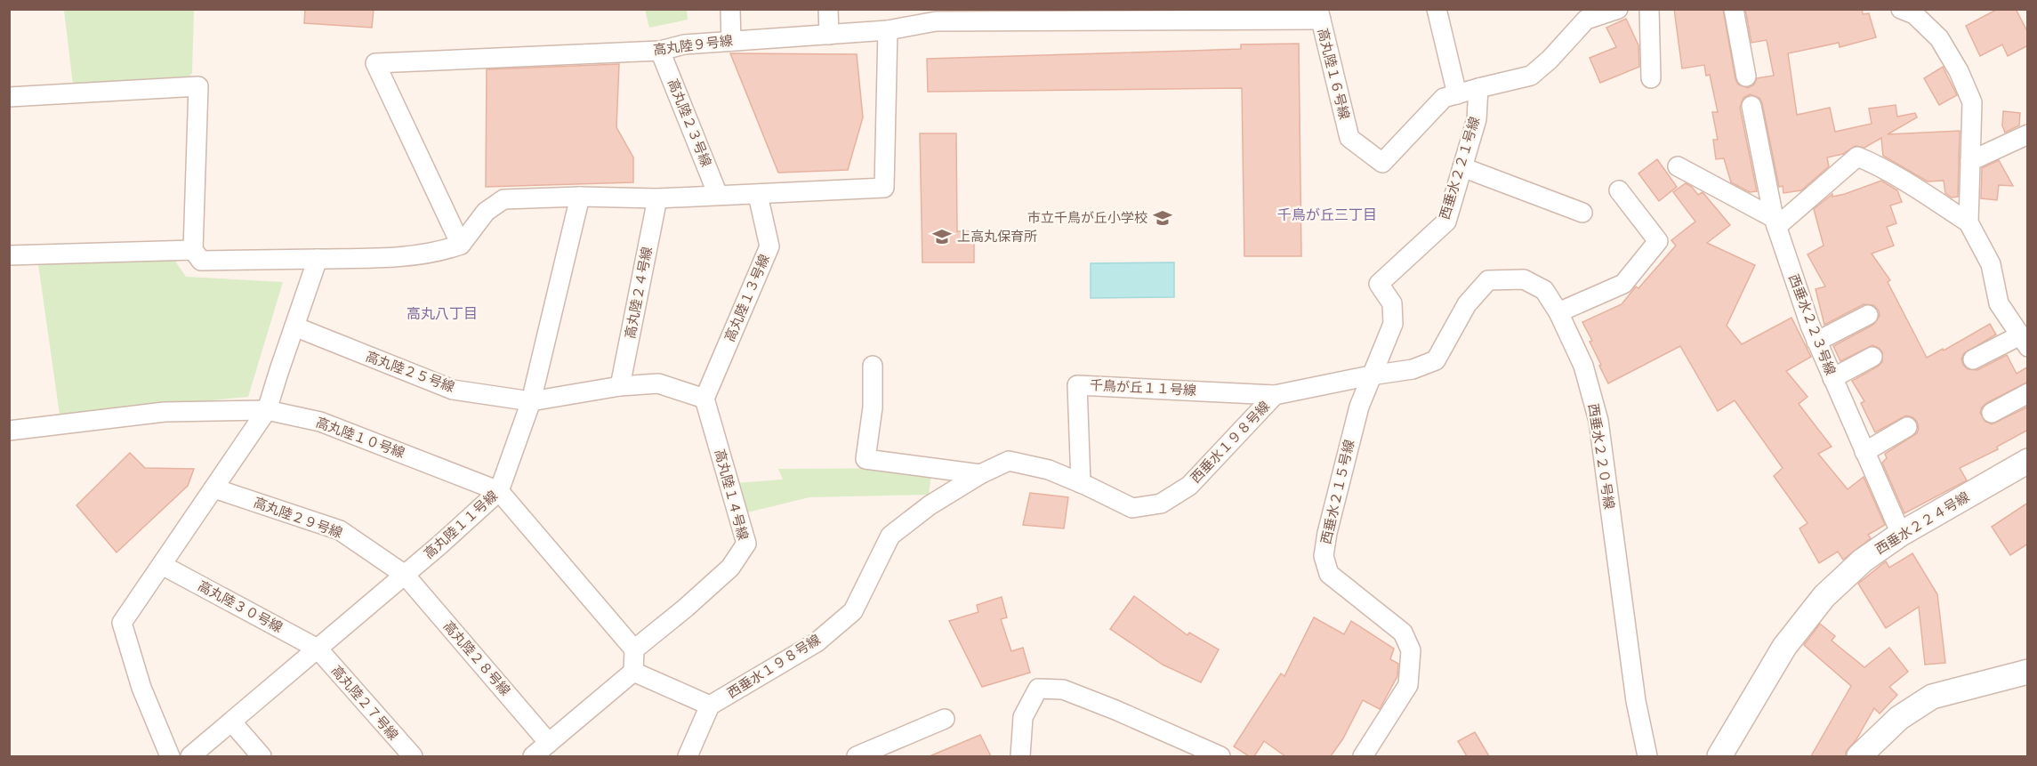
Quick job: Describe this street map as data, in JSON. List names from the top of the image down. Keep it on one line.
{"streets":{"street":["高丸陸９号線","高丸陸１６号線","高丸陸２３号線","西垂水２２１号線","高丸陸２４号線","高丸陸１３号線","西垂水２２３号線","高丸陸２５号線","千鳥が丘１１号線","高丸陸１０号線","西垂水１９８号線","西垂水２２０号線","西垂水２１５号線","高丸陸１４号線","高丸陸２９号線","西垂水２２４号線","高丸陸１１号線","高丸陸３０号線","高丸陸２８号線","高丸陸２７号線"]},"crossings":[["高丸陸９号線","高丸陸１６号線"],["高丸陸９号線","高丸陸２３号線"],["西垂水２２１号線","西垂水２１５号線"],["高丸陸２４号線","高丸陸２５号線"],["高丸陸１３号線","高丸陸２５号線"],["高丸陸１３号線","高丸陸１４号線"],["西垂水２２３号線","西垂水２２４号線"],["高丸陸２５号線","高丸陸１４号線"],["高丸陸２５号線","高丸陸１１号線"],["千鳥が丘１１号線","西垂水１９８号線"],["高丸陸１０号線","高丸陸１４号線"],["高丸陸１０号線","高丸陸１１号線"],["西垂水１９８号線","西垂水２２０号線"],["西垂水１９８号線","西垂水２１５号線"],["西垂水２２０号線","西垂水２１５号線"],["高丸陸２９号線","高丸陸１１号線"],["高丸陸２９号線","高丸陸２８号線"],["高丸陸１１号線","高丸陸３０号線"],["高丸陸１１号線","高丸陸２８号線"],["高丸陸１１号線","高丸陸２７号線"],["高丸陸３０号線","高丸陸２７号線"]],"districts":["千鳥が丘三丁目","高丸八丁目"],"places":{"school or university":["市立千鳥が丘小学校","上高丸保育所"]}}
